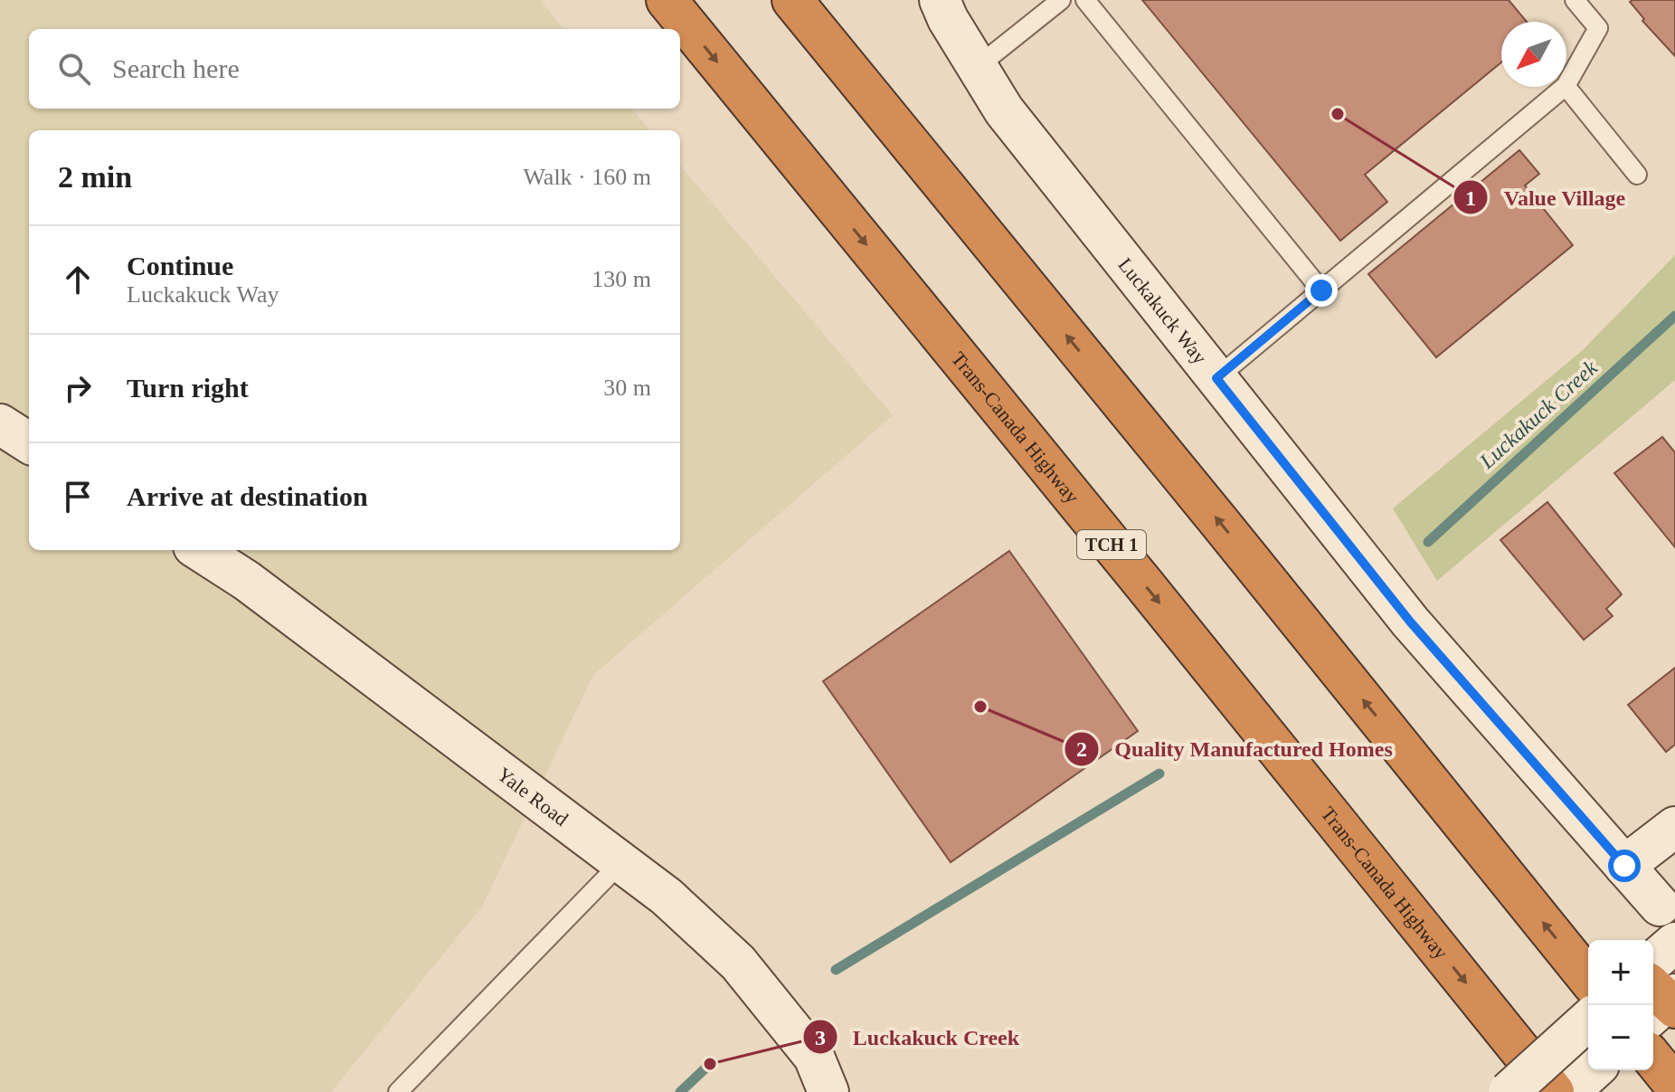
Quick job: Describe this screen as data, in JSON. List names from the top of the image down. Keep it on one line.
{"streets":{"highway":["Trans-Canada Highway","TCH 1"],"street":["Luckakuck Way","Yale Road"]},"water":["Luckakuck Creek"],"places":["Value Village","Quality Manufactured Homes","Luckakuck Creek"],"north":"bottom left","page":{"search":"Search here","heading":["2 min","Walk · 160 m"],"list":[["Continue","Luckakuck Way","130 m"],["Turn right","30 m"],"Arrive at destination"],"map_buttons":["+","−"]}}
